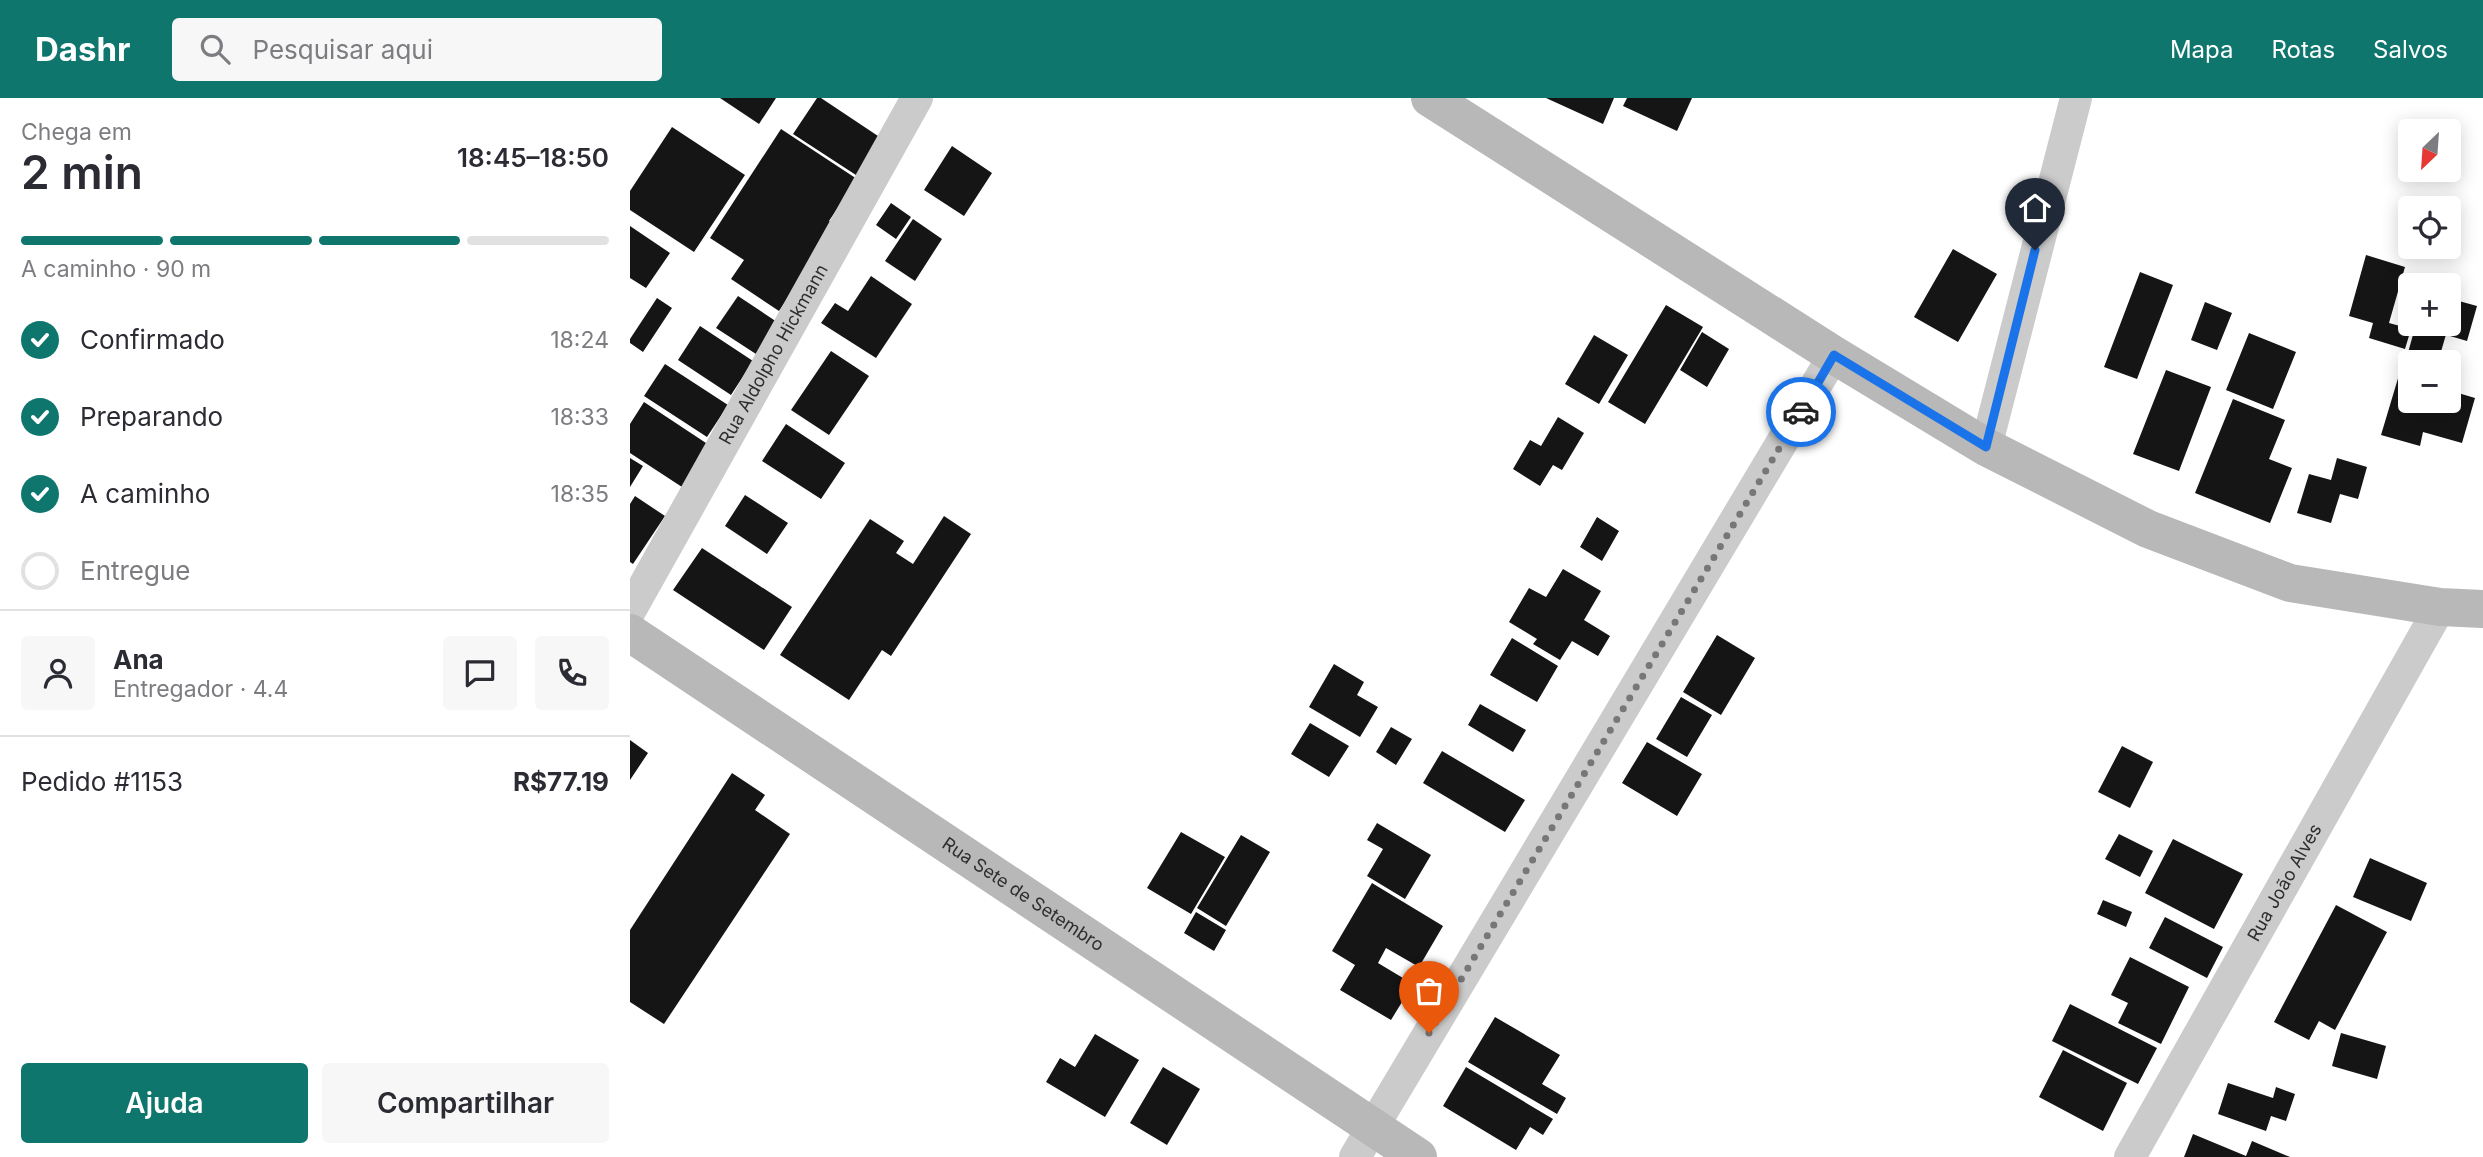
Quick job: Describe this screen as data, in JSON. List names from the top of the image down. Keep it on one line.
{"streets":{"main road":["Rua Sete de Setembro"],"street":["Rua Aldolpho Hickmann","Rua João Alves"]},"north":"bottom left","page":{"header":"Dashr","search":"Pesquisar aqui","nav":["Mapa","Rotas","Salvos"],"heading":["2 min","Chega em","18:45–18:50"],"panel":["Ana","Entregador · 4.4","Pedido #1153","R$77.19"],"map_buttons":["+","−"],"bar":"A caminho · 90 m","list":[["Confirmado","18:24"],["Preparando","18:33"],["A caminho","18:35"],"Entregue"],"buttons":["Ajuda","Compartilhar"]}}
